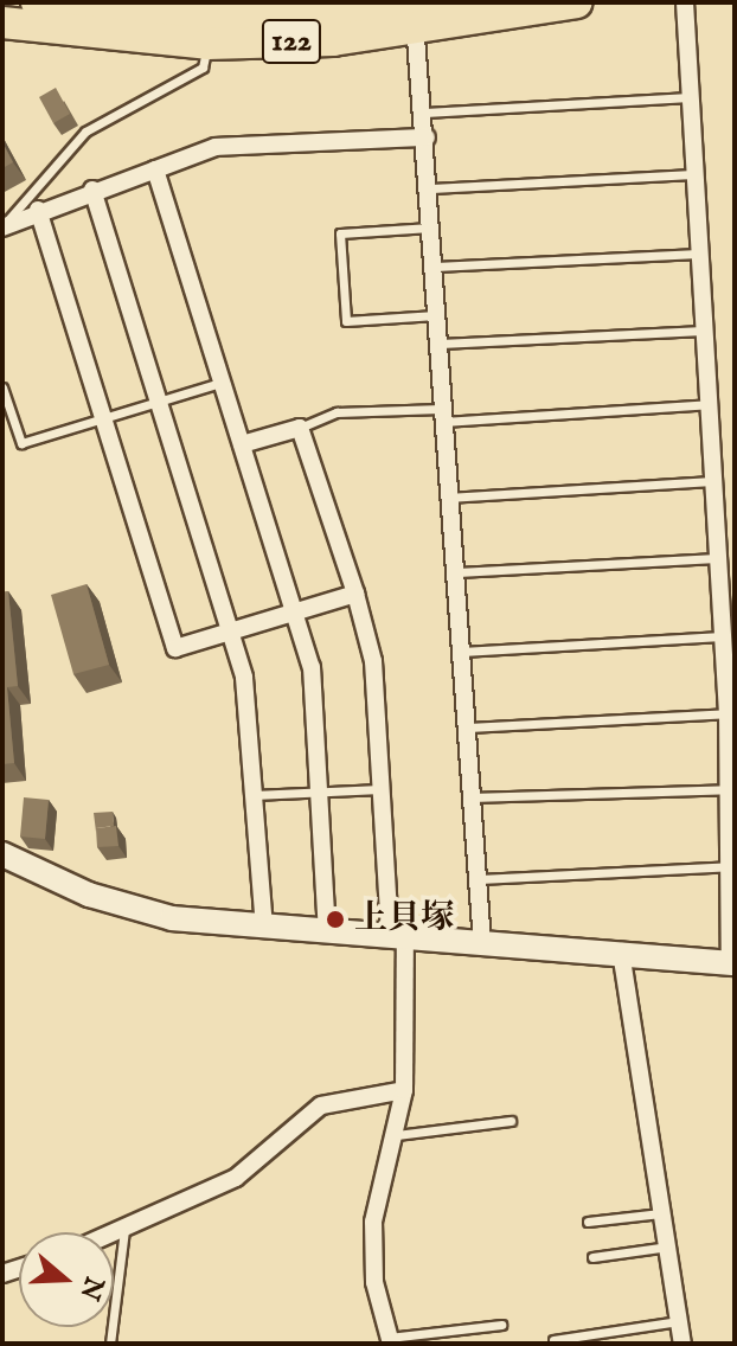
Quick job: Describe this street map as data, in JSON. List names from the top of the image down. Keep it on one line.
{"streets":{"highway":["122"]},"places":["上貝塚"],"north":"right"}
